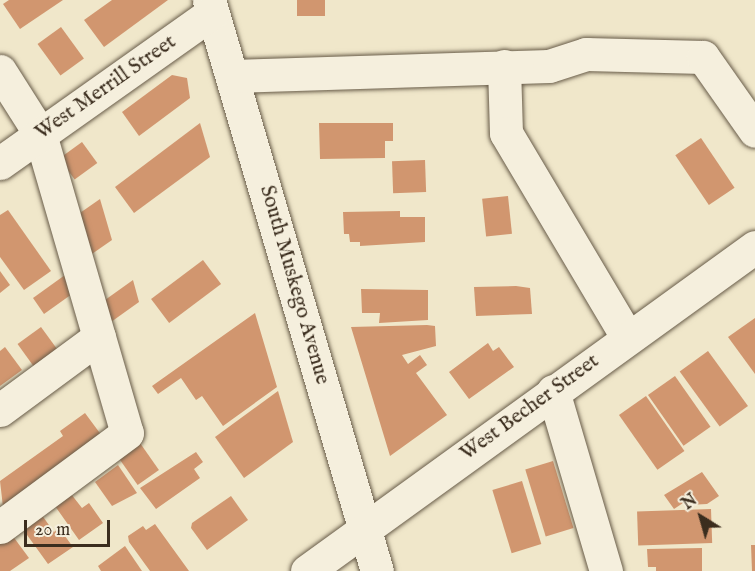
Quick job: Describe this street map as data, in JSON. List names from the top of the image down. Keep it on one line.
{"streets":{"street":["West Merrill Street","South Muskego Avenue","West Becher Street"]},"crossings":[["West Merrill Street","South Muskego Avenue"],["South Muskego Avenue","West Becher Street"]],"scale_bar":"20 m","north":"top left"}
